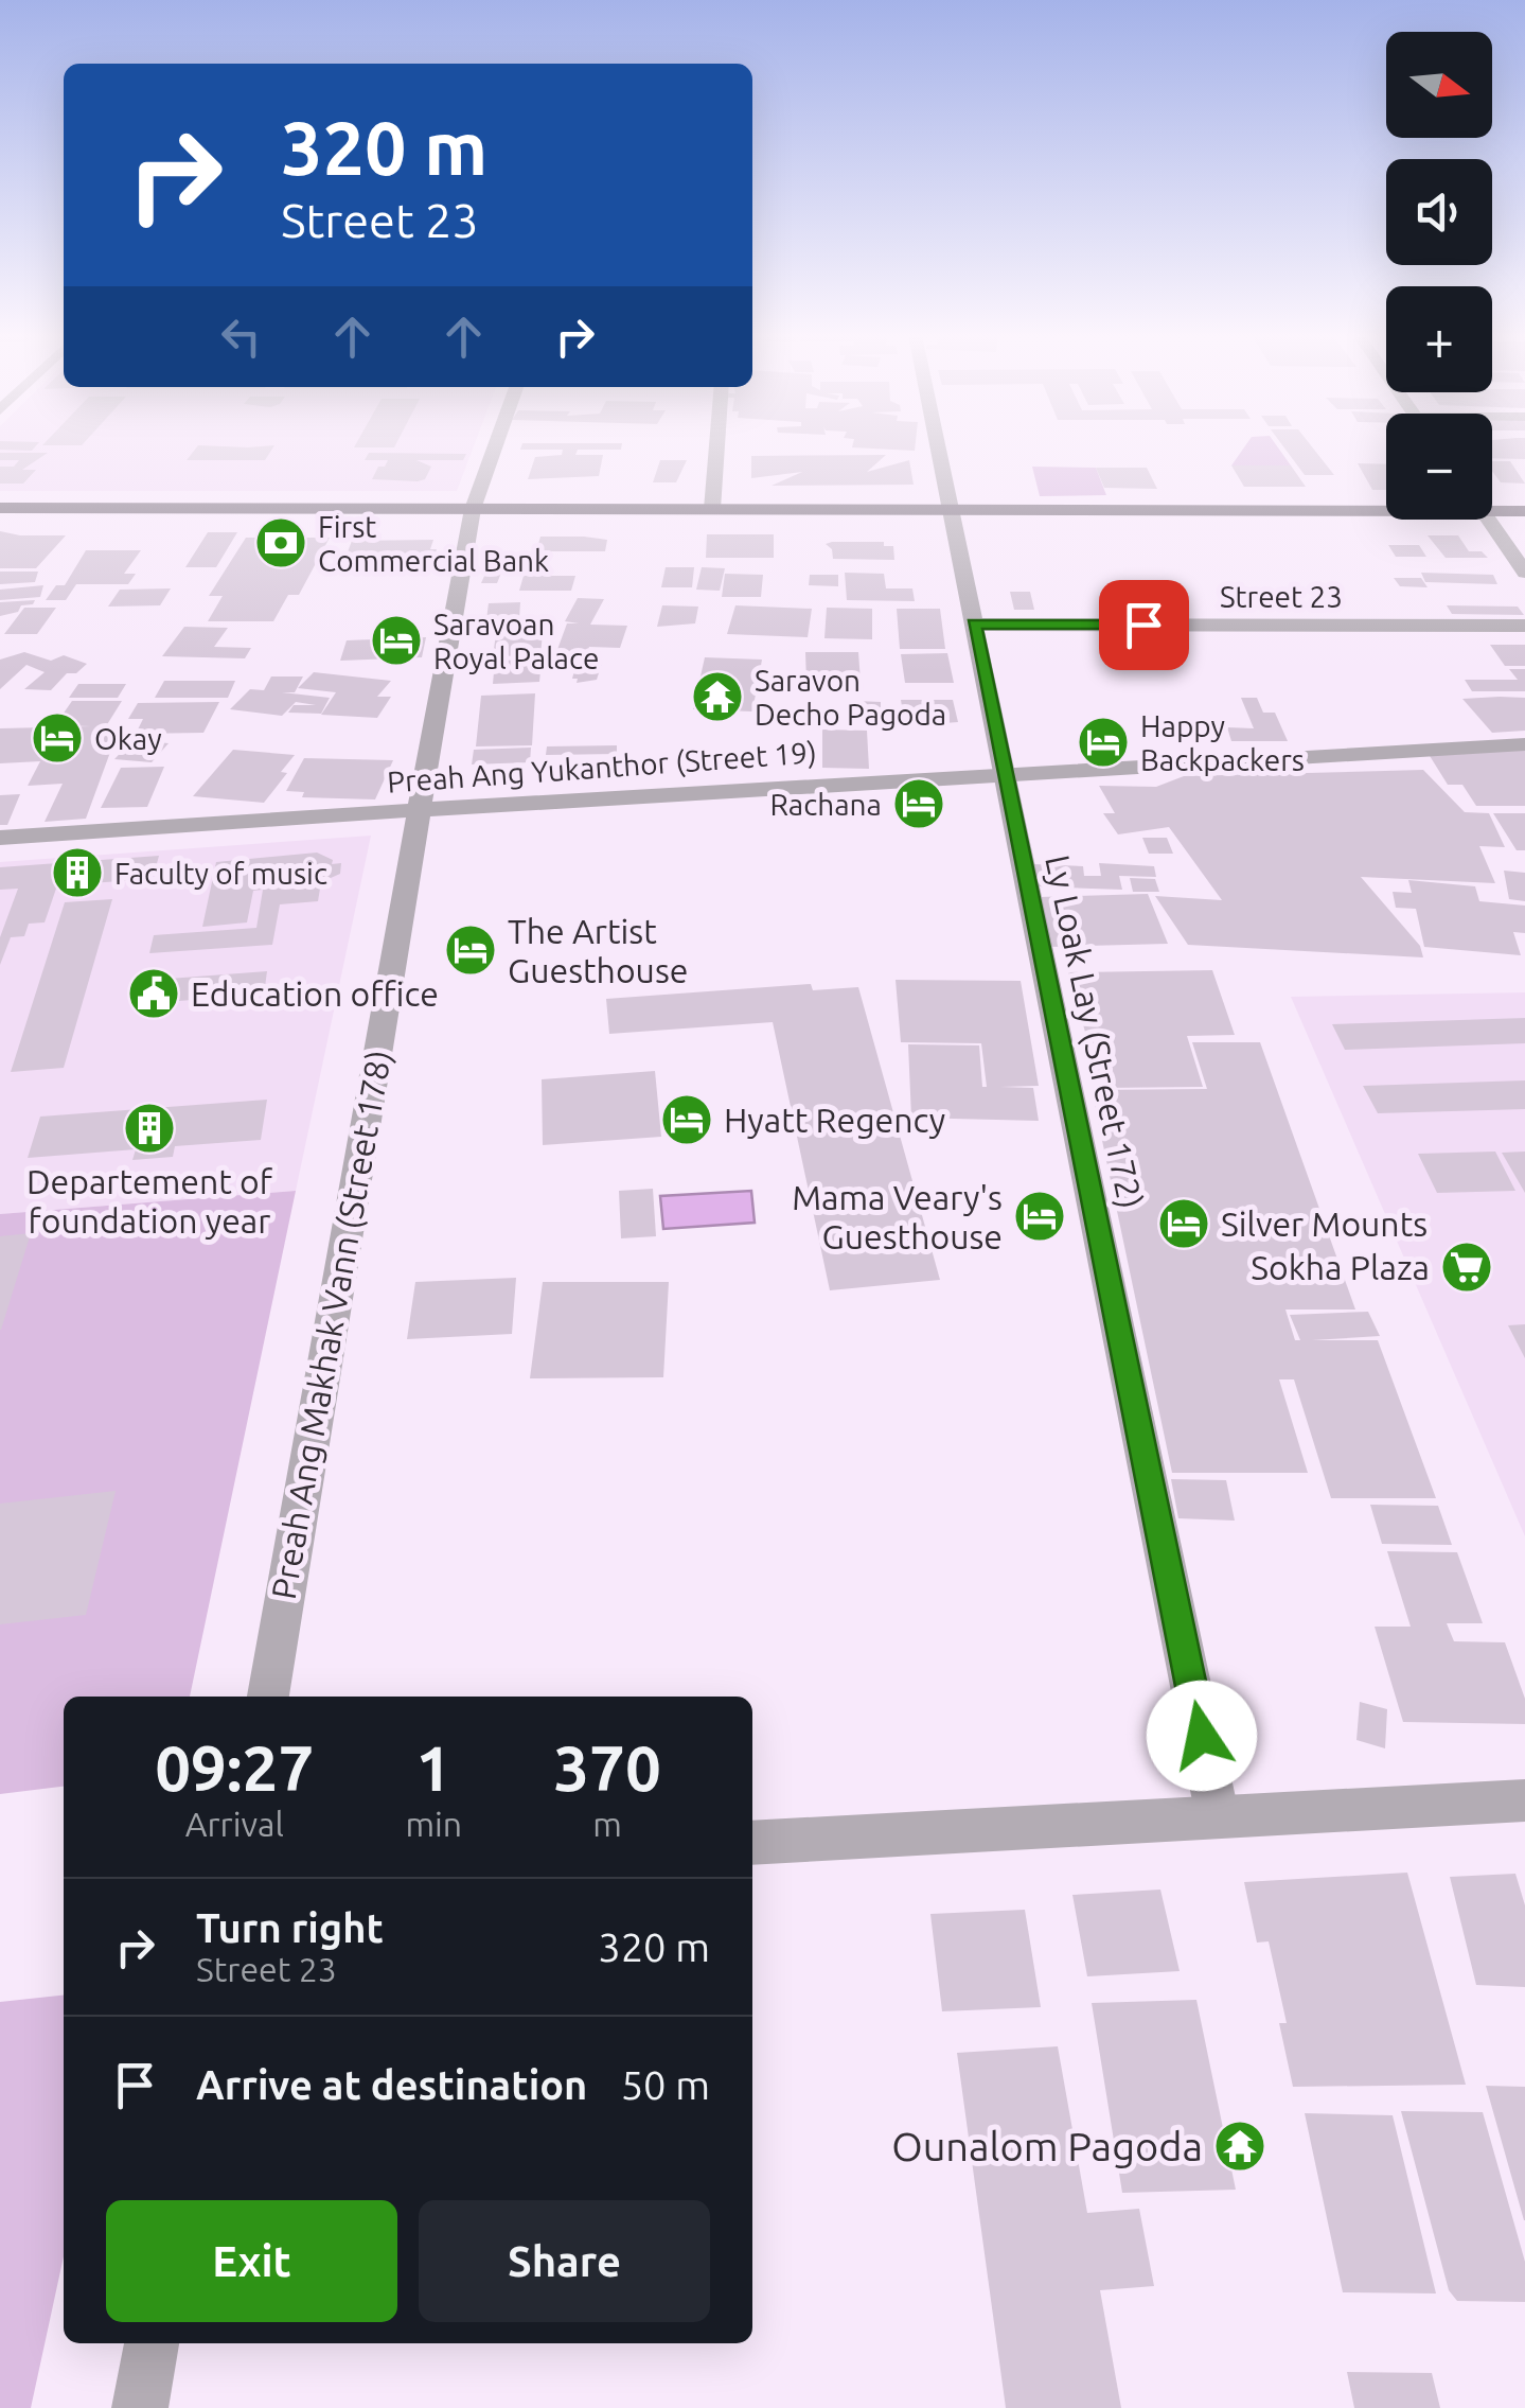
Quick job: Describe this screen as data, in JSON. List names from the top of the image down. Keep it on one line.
{"streets":{"street":["Street 23","Preah Ang Yukanthor (Street 19)","Ly Loak Lay (Street 172)","Preah Ang Makhak Vann (Street 178)"]},"crossings":[["Street 23","Ly Loak Lay (Street 172)"],["Preah Ang Yukanthor (Street 19)","Ly Loak Lay (Street 172)"],["Preah Ang Yukanthor (Street 19)","Preah Ang Makhak Vann (Street 178)"]],"places":{"bank":["First Commercial Bank"],"hotel":["Saravoan Royal Palace","Okay","Happy Backpackers","Rachana","The Artist Guesthouse","Hyatt Regency","Mama Veary's Guesthouse","Silver Mounts"],"temple":["Saravon Decho Pagoda","Ounalom Pagoda"],"building":["Faculty of music","Departement of foundation year"],"public building":["Education office"],"supermarket":["Sokha Plaza"]},"north":"right","page":{"map_buttons":["+","−"],"turn":["320 m","Street 23"],"eta":["09:27","Arrival","1","min","370","m"],"list":[{"name":"Turn right","note":"Street 23","value":"320 m"},{"name":"Arrive at destination","value":"50 m"}],"buttons":["Exit","Share"]}}
